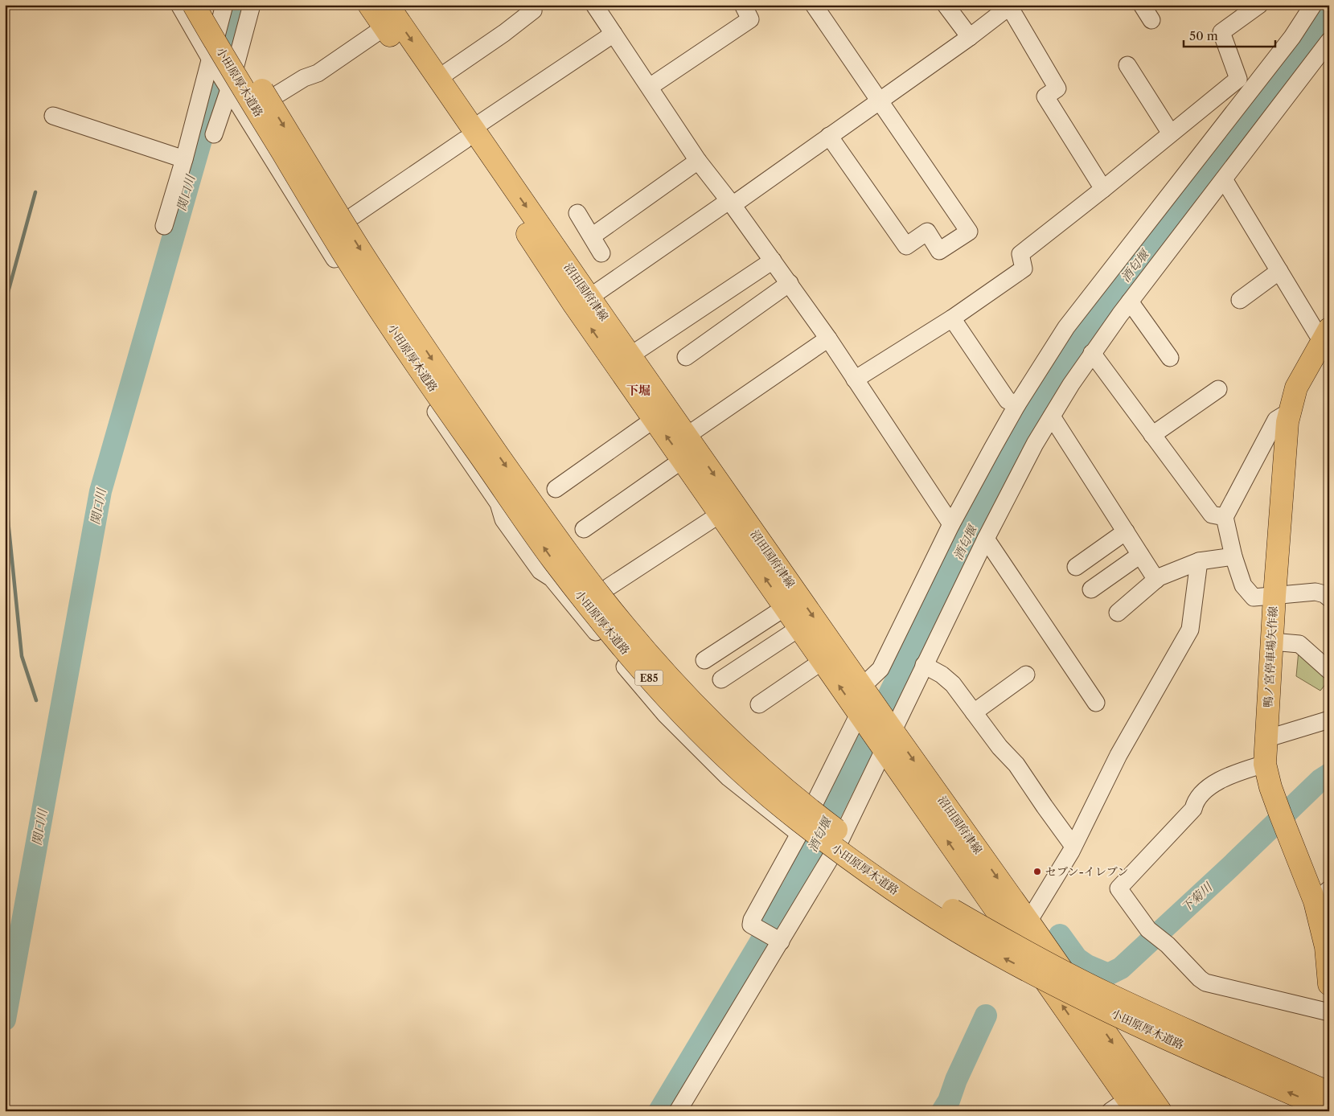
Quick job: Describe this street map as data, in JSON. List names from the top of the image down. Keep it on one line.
{"streets":{"main road":["小田原厚木道路","沼田国府津線","鴨ノ宮停車場矢作線","E85"]},"districts":["下堀"],"water":["関口川","酒匂堰","下菊川"],"places":["セブン-イレブン"],"scale_bar":"50 m"}
